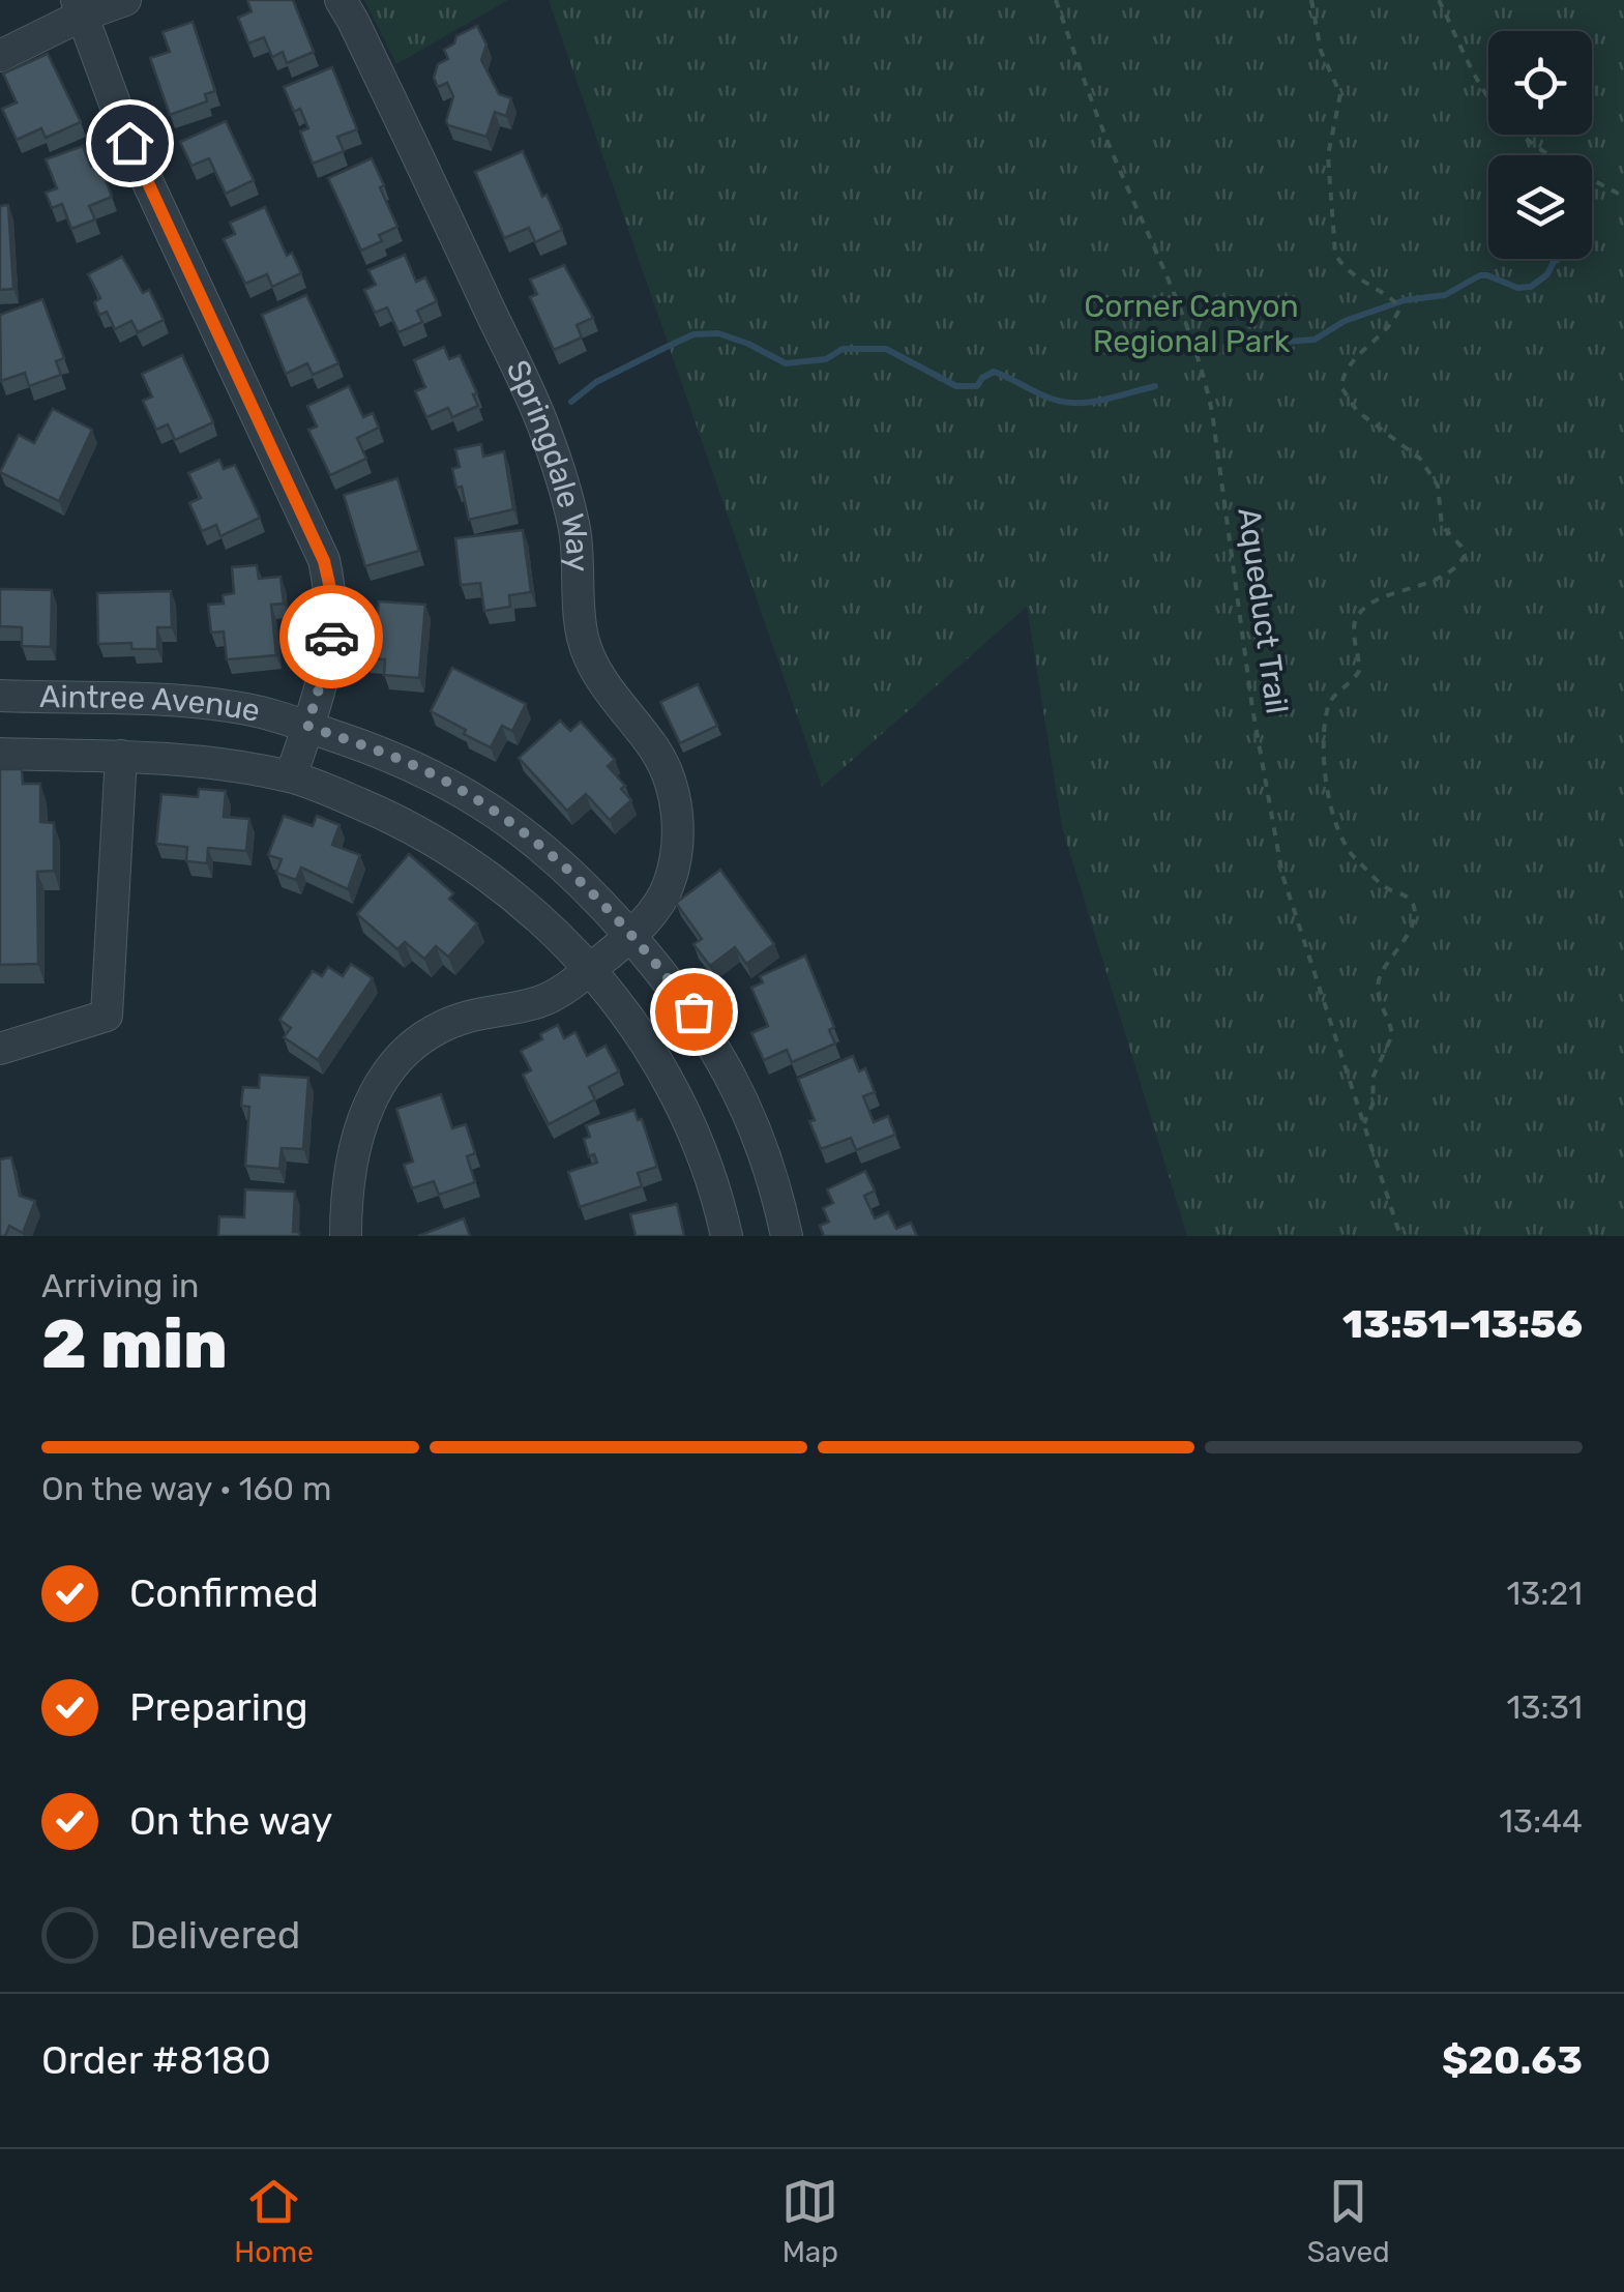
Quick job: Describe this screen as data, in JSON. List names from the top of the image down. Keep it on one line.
{"streets":{"street":["Springdale Way","Aintree Avenue"],"path":["Aqueduct Trail"]},"crossings":[["Springdale Way","Aintree Avenue"]],"parks":["Corner Canyon Regional Park"],"page":{"heading":["2 min","Arriving in","13:51–13:56"],"panel":["Order #8180","$20.63"],"bar":"On the way · 160 m","list":[["Confirmed","13:21"],["Preparing","13:31"],["On the way","13:44"],"Delivered"],"tabs":["Home","Map","Saved"]}}
